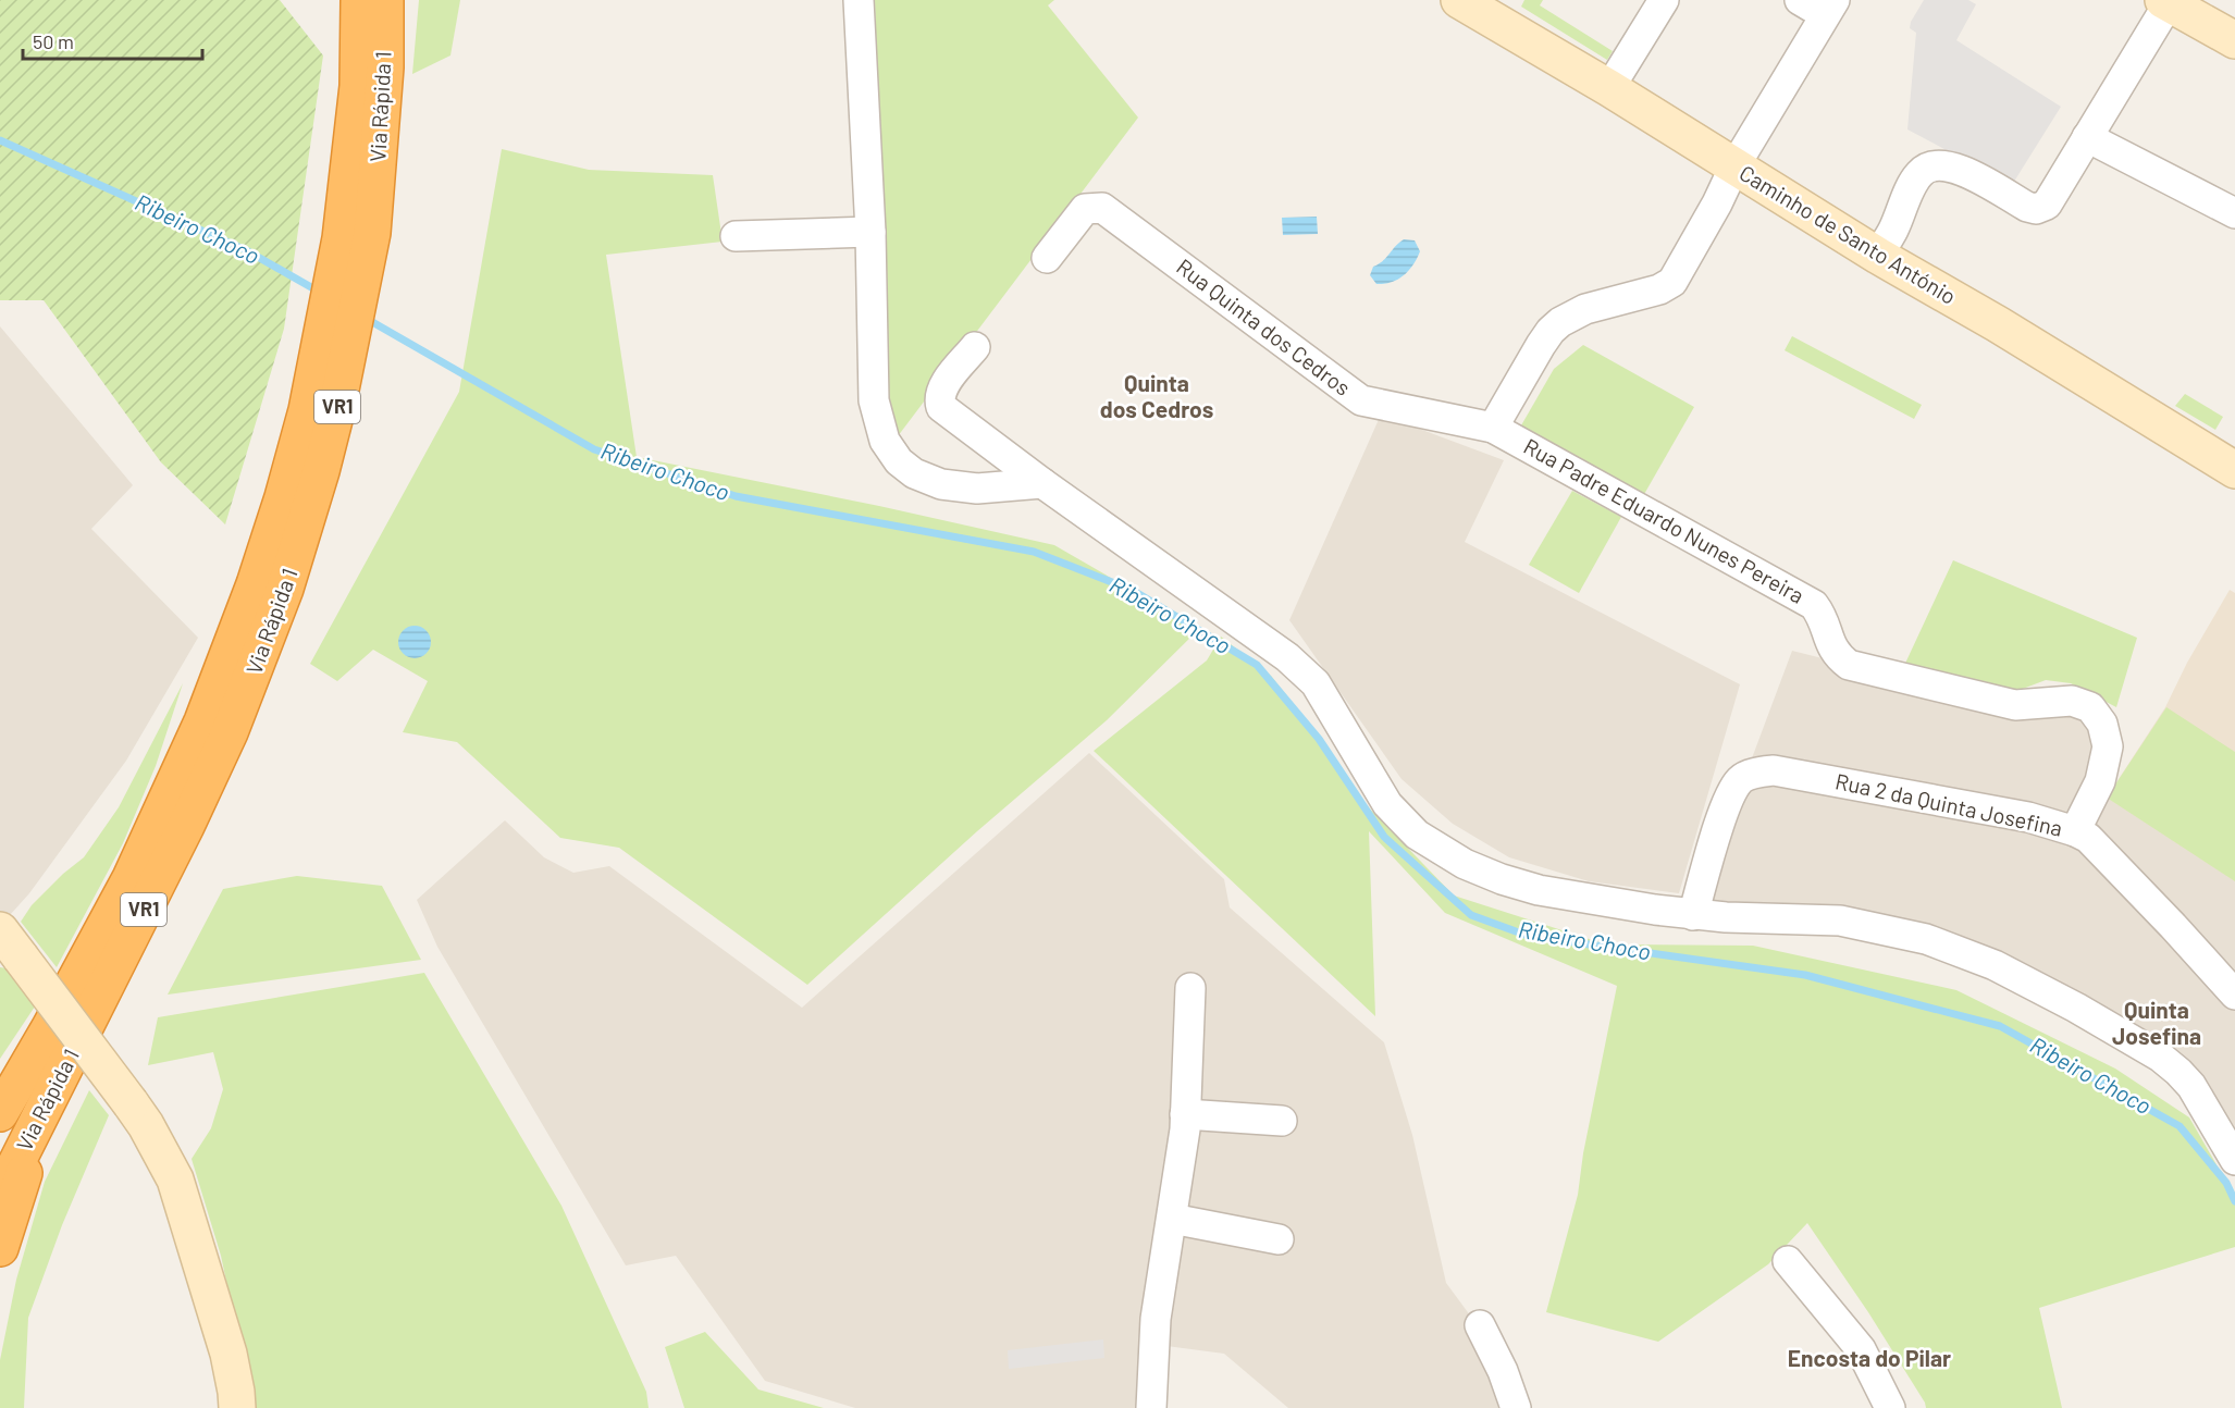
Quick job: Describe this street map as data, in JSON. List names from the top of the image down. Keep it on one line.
{"streets":{"highway":["Via Rápida 1","VR1"],"street":["Caminho de Santo António","Rua Quinta dos Cedros","Rua Padre Eduardo Nunes Pereira","Rua 2 da Quinta Josefina"]},"crossings":[["Rua Quinta dos Cedros","Rua Padre Eduardo Nunes Pereira"],["Rua Padre Eduardo Nunes Pereira","Rua 2 da Quinta Josefina"]],"districts":["Quinta dos Cedros","Quinta Josefina","Encosta do Pilar"],"water":["Ribeiro Choco"],"scale_bar":"50 m"}
